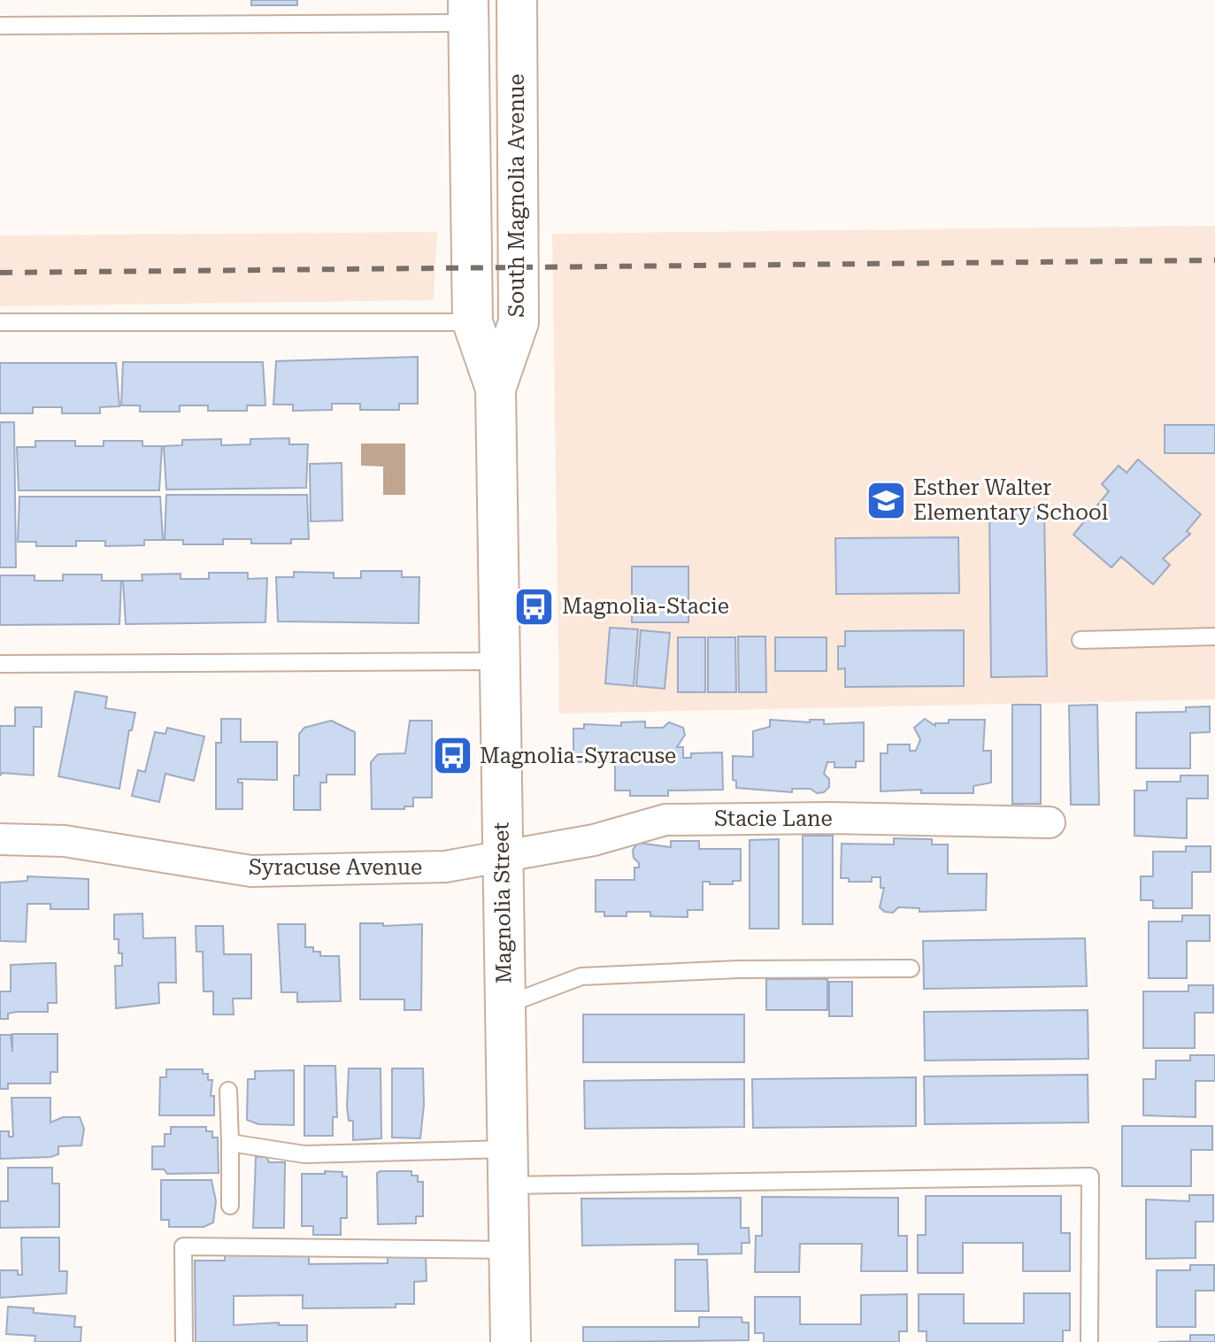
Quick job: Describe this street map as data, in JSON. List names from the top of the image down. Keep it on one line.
{"streets":{"main road":["South Magnolia Avenue","Magnolia Street"],"street":["Stacie Lane","Syracuse Avenue"]},"crossings":[["South Magnolia Avenue","Magnolia Street"],["Stacie Lane","Syracuse Avenue"],["Stacie Lane","Magnolia Street"],["Syracuse Avenue","Magnolia Street"]],"places":{"school or university":["Esther Walter Elementary School"],"bus stop":["Magnolia-Stacie","Magnolia-Syracuse"]}}
